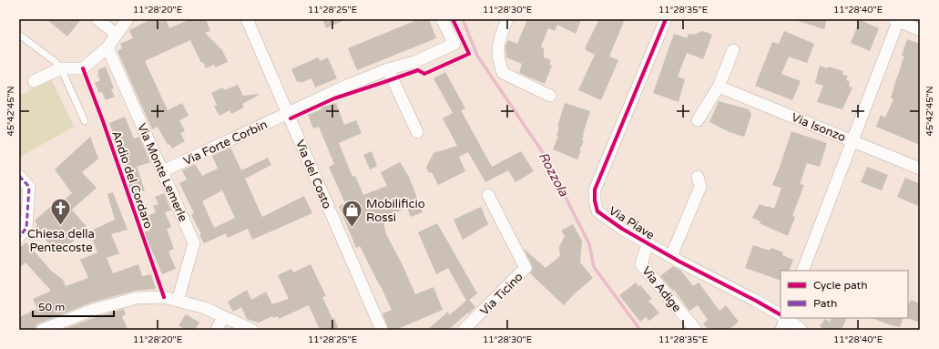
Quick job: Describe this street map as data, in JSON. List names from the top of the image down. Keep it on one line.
{"streets":{"street":["Via Isonzo","Via Forte Corbin","Via Monte Lemerle","Via del Costo","Via Piave","Via Adige","Via Ticino"],"cycle path":["Andio del Cordaro"]},"crossings":[["Via Forte Corbin","Via Monte Lemerle"],["Via Forte Corbin","Via del Costo"],["Via Piave","Via Adige"]],"water":["Rozzola"],"places":{"church":["Chiesa della Pentecoste"],"shop":["Mobilificio Rossi"]},"legend":["Cycle path","Path"],"scale_bar":"50 m","coordinates":["11°28'20\"E","11°28'25\"E","11°28'30\"E","11°28'35\"E","11°28'40\"E","45°42'45\"N"]}
